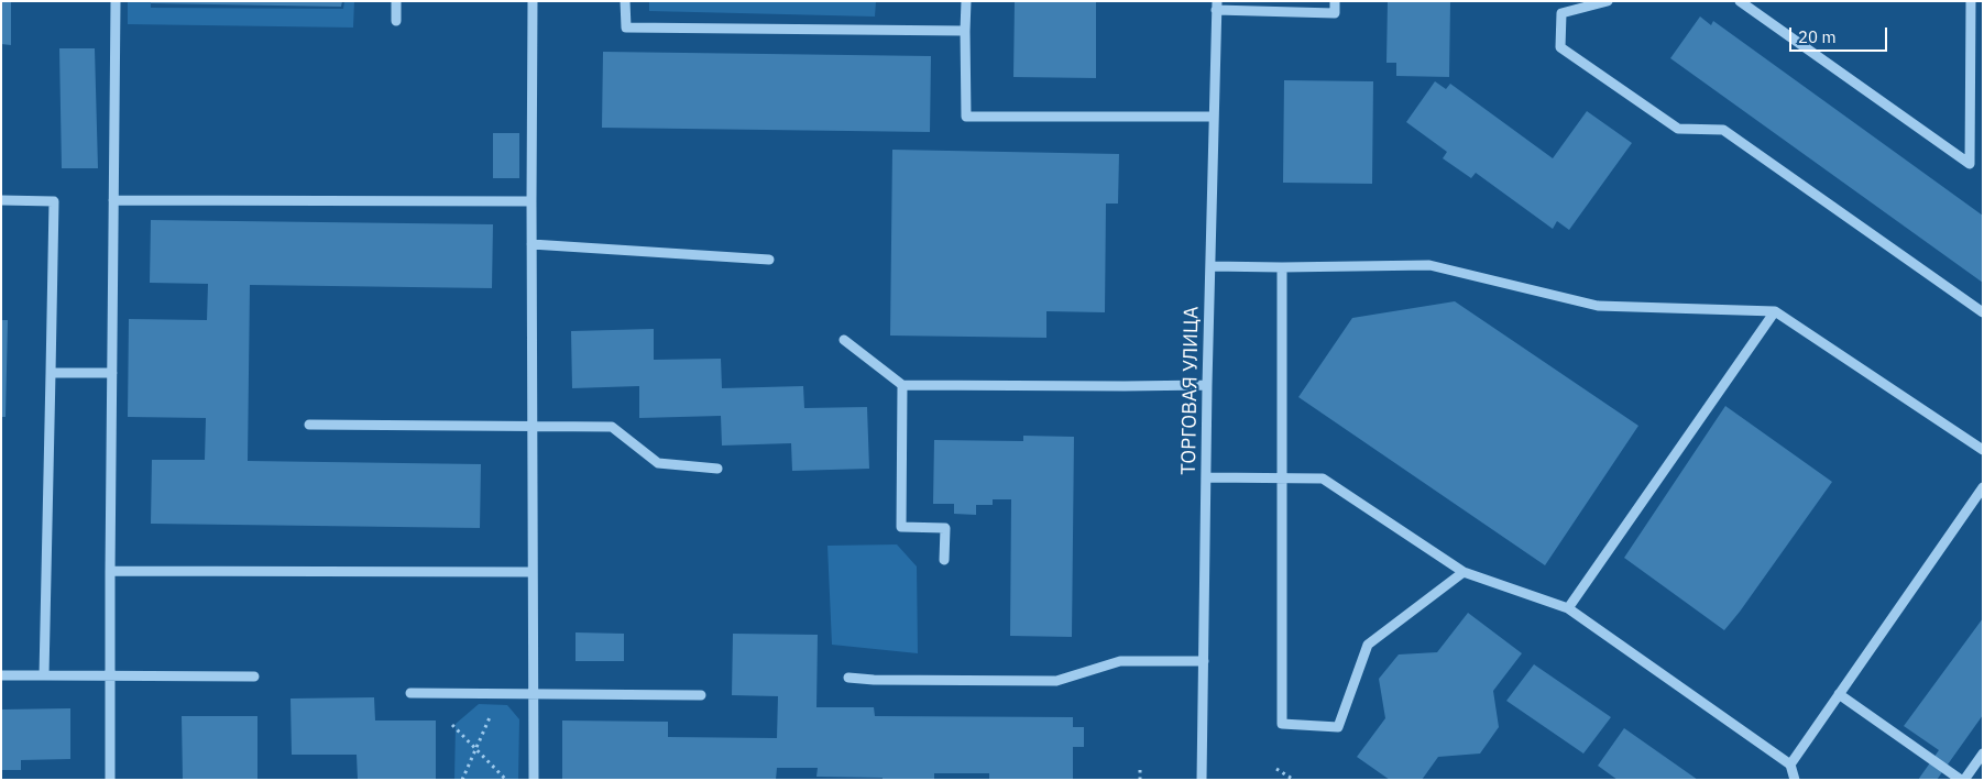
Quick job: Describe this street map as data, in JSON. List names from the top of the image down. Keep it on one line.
{"streets":{"street":["ТОРГОВАЯ УЛИЦА"]},"scale_bar":"20 m"}
